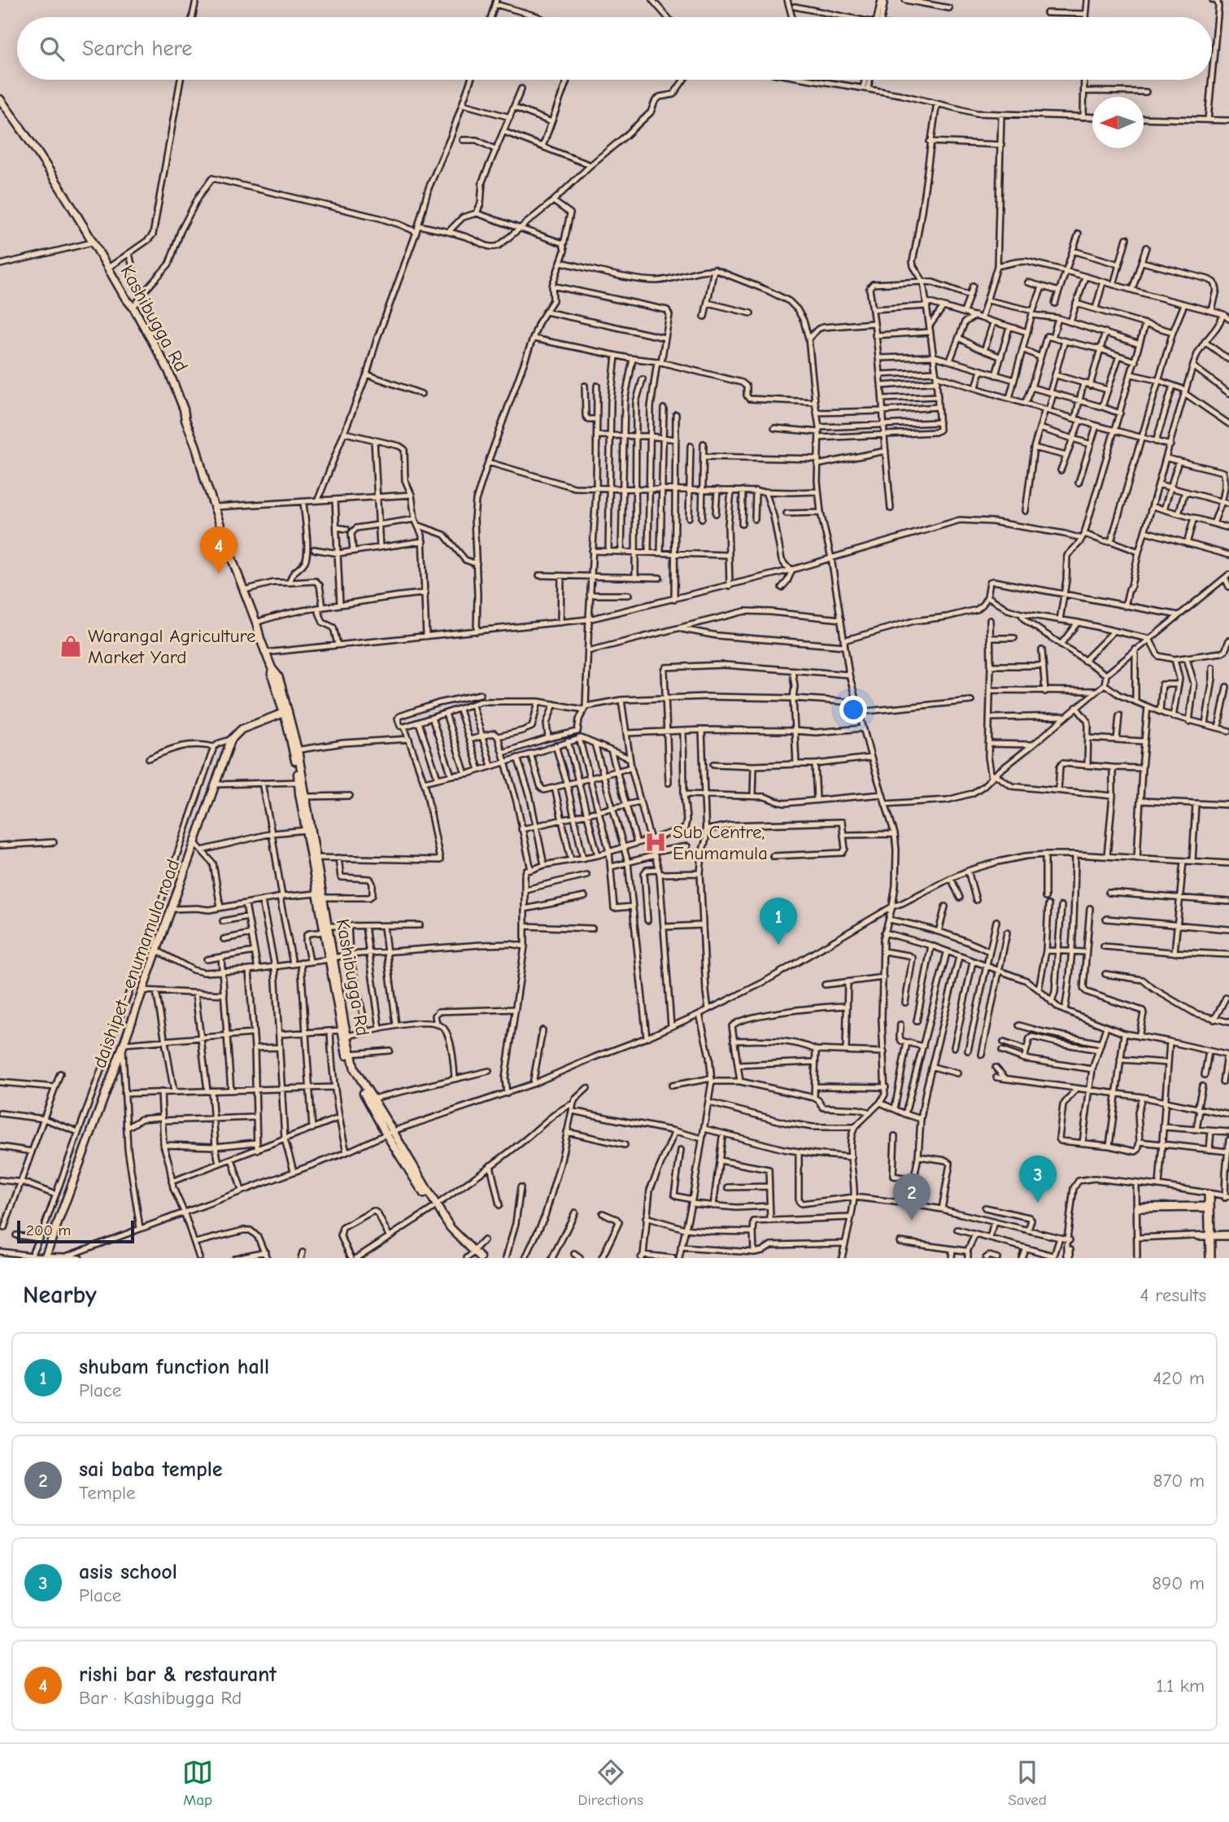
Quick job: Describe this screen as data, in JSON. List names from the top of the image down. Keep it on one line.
{"streets":{"main road":["Kashibugga Rd","daishipet- enumamula road"]},"places":{"shop":["Warangal Agriculture Market Yard"],"hospital":["Sub Centre, Enumamula"]},"scale_bar":"200 m","north":"left","page":{"search":"Search here","pins":["4","1","3","2"],"scale":"200 m","heading":["Nearby","4 results"],"list":[{"mark":"1","name":"shubam function hall","note":"Place","value":"420 m"},{"mark":"2","name":"sai baba temple","note":"Temple","value":"870 m"},{"mark":"3","name":"asis school","note":"Place","value":"890 m"},{"mark":"4","name":"rishi bar & restaurant","note":"Bar · Kashibugga Rd","value":"1.1 km"}],"nav":["Map","Directions","Saved"]}}
